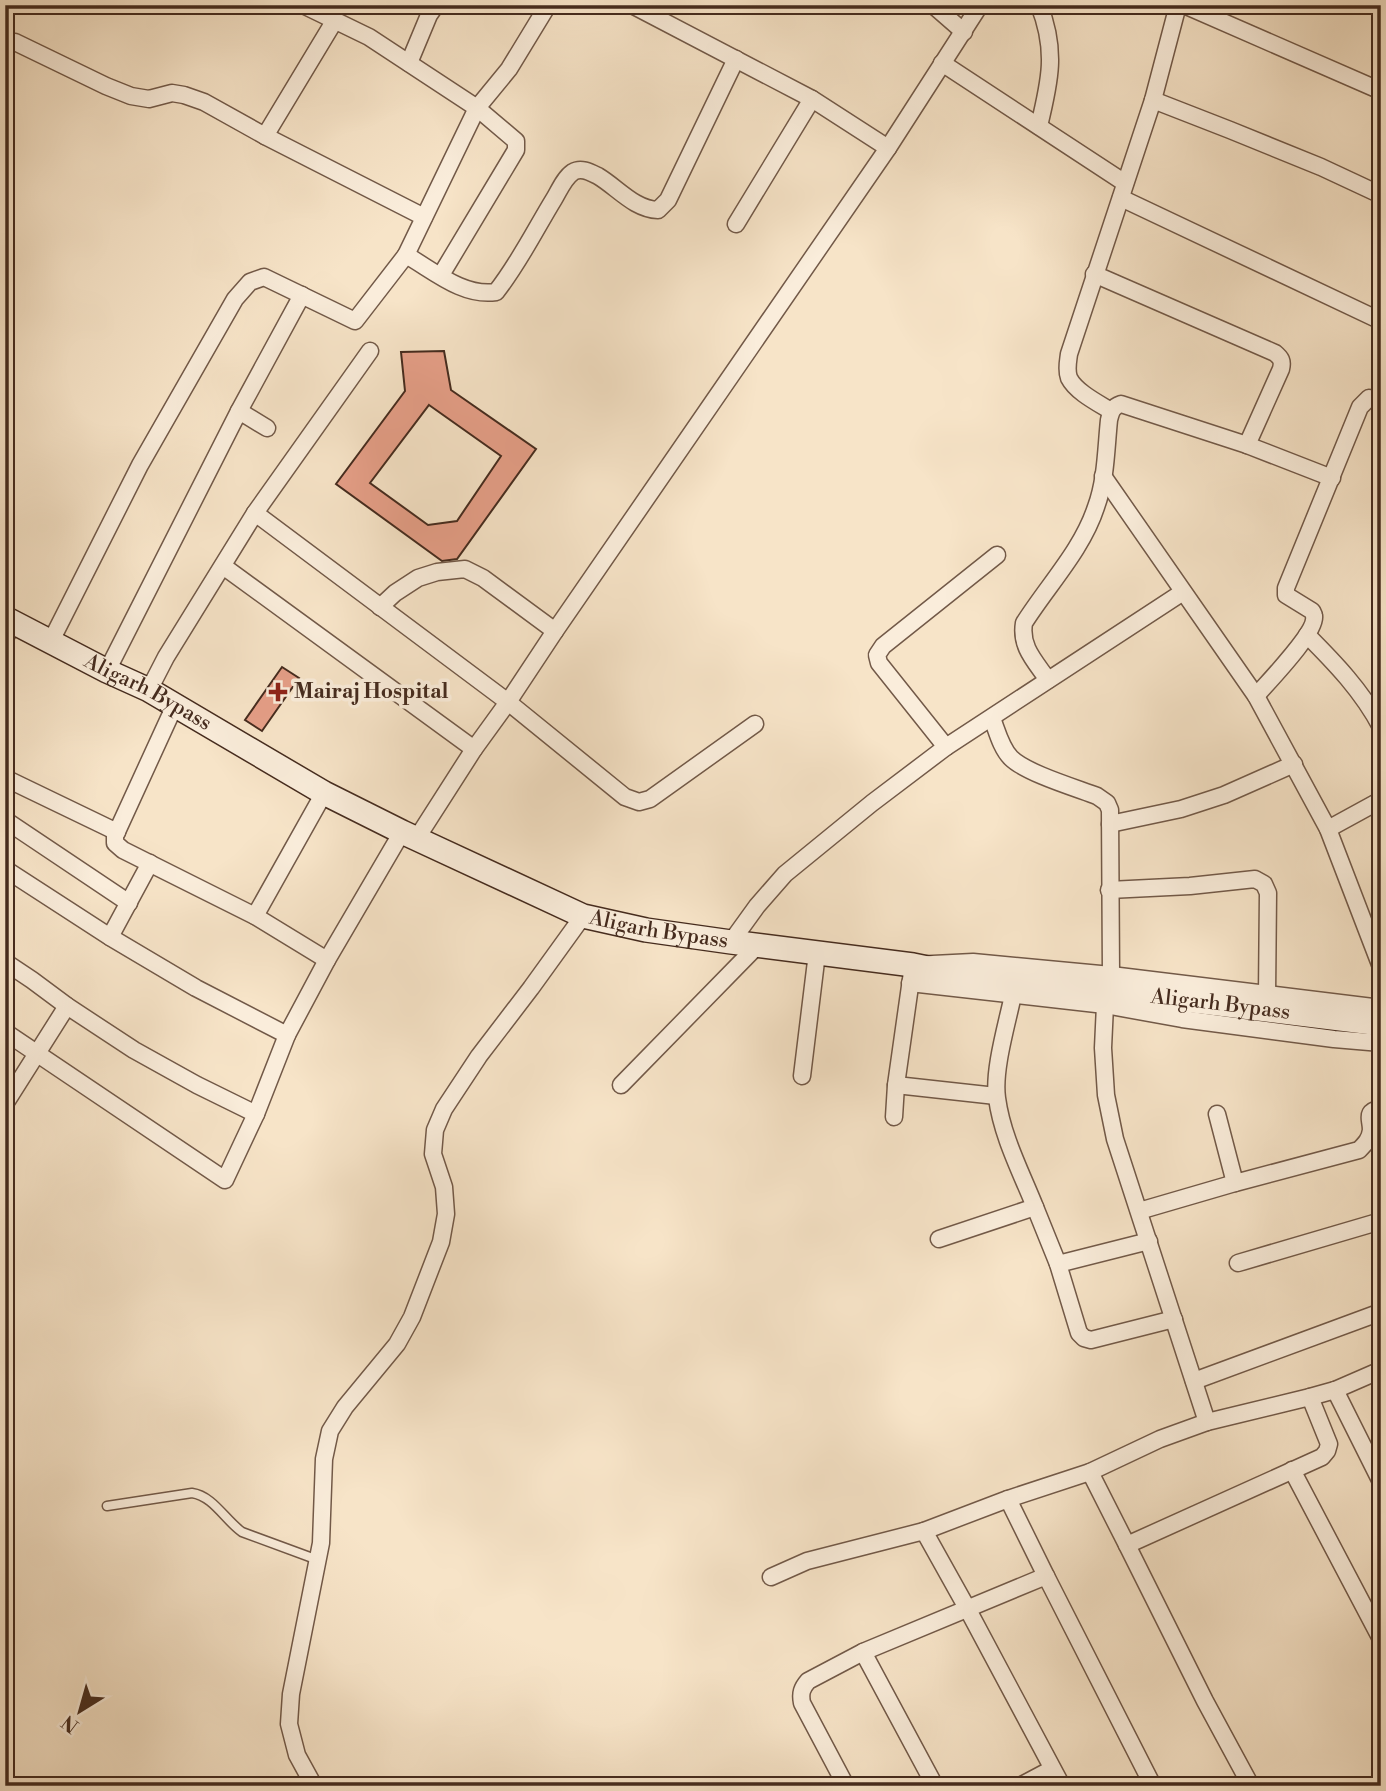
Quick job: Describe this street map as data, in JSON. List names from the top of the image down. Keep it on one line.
{"streets":{"main road":["Aligarh Bypass"]},"places":{"health":["Mairaj Hospital"]},"north":"bottom left"}
